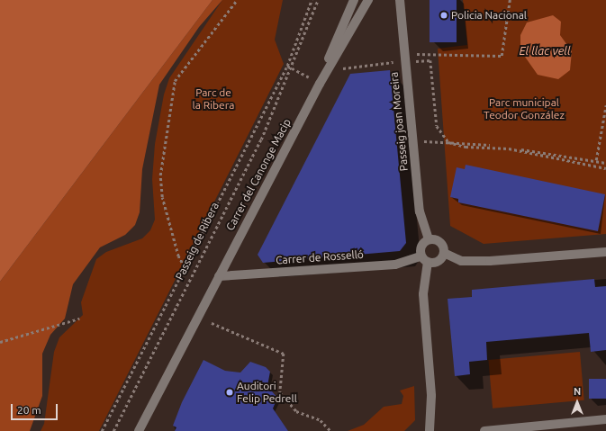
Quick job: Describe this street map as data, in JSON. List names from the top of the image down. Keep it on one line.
{"streets":{"street":["Passeig joan Moreira","Carrer del Canonge Macip","Carrer de Rosselló"],"path":["Passeig de Ribera"]},"crossings":[["Passeig joan Moreira","Carrer de Rosselló"],["Carrer del Canonge Macip","Carrer de Rosselló"]],"water":["El llac vell"],"parks":["Parc de la Ribera","Parc municipal Teodor González"],"places":["Policia Nacional","Auditori Felip Pedrell"],"scale_bar":"20 m","north":"top"}
